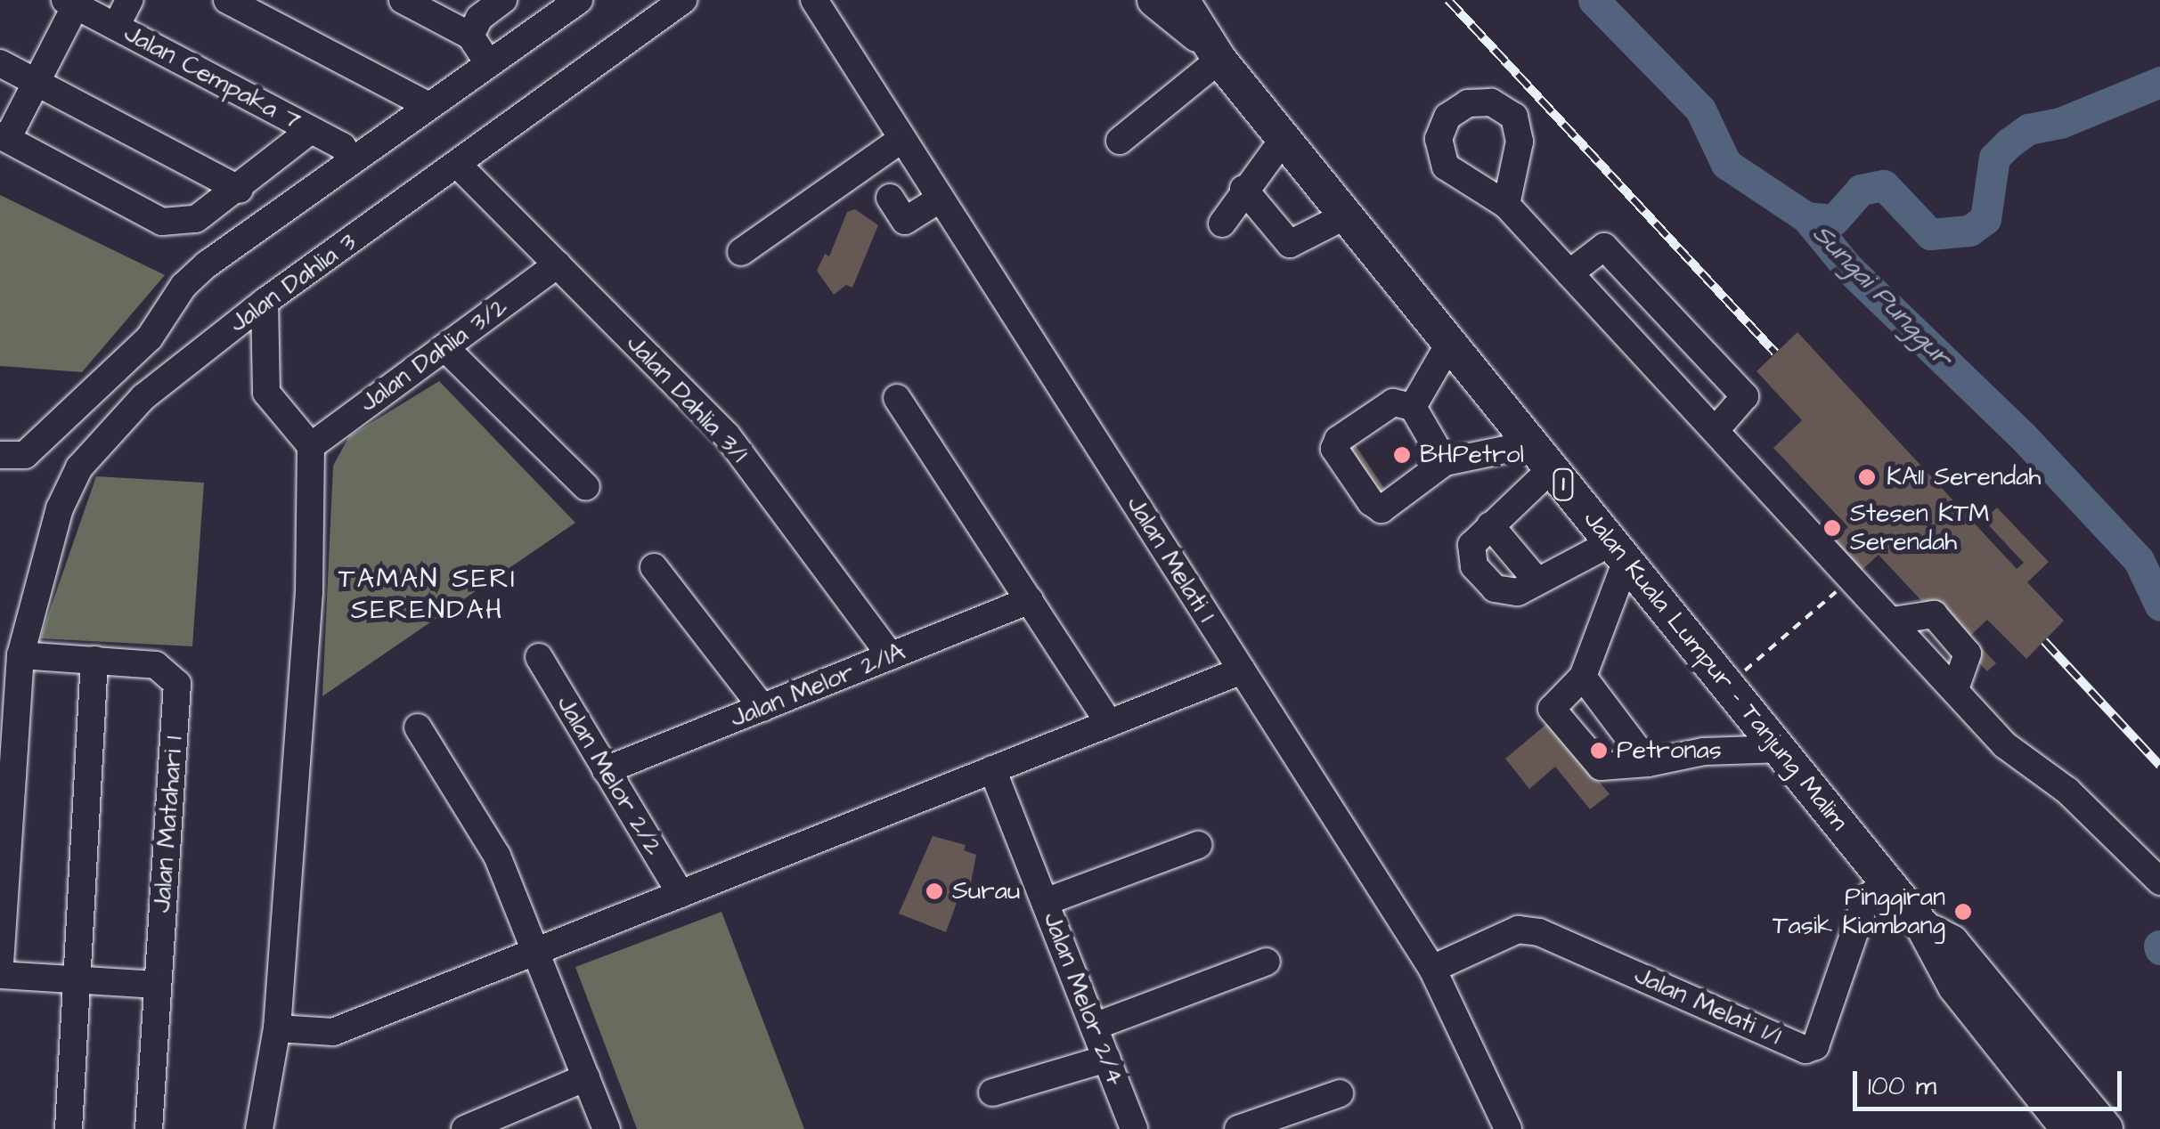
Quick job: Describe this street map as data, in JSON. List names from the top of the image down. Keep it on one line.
{"streets":{"main road":["1","Jalan Kuala Lumpur - Tanjung Malim"],"street":["Jalan Cempaka 7","Jalan Dahlia 3","Jalan Dahlia 3/2","Jalan Dahlia 3/1","Jalan Melati 1","Jalan Melor 2/1A","Jalan Melor 2/2","Jalan Matahari 1","Jalan Melor 2/4","Jalan Melati 1/1"]},"crossings":[["Jalan Dahlia 3","Jalan Dahlia 3/1"],["Jalan Dahlia 3","Jalan Matahari 1"],["Jalan Dahlia 3/2","Jalan Dahlia 3/1"],["Jalan Dahlia 3/1","Jalan Melor 2/1A"],["Jalan Melati 1","Jalan Melati 1/1"],["Jalan Kuala Lumpur - Tanjung Malim","Jalan Melati 1/1"],["Jalan Melor 2/1A","Jalan Melor 2/2"]],"districts":["TAMAN SERI SERENDAH"],"water":["Sungai Punggur"],"places":["BHPetrol","KA11 Serendah","Stesen KTM Serendah","Petronas","Surau","Pinggiran Tasik Kiambang"],"scale_bar":"100 m"}
